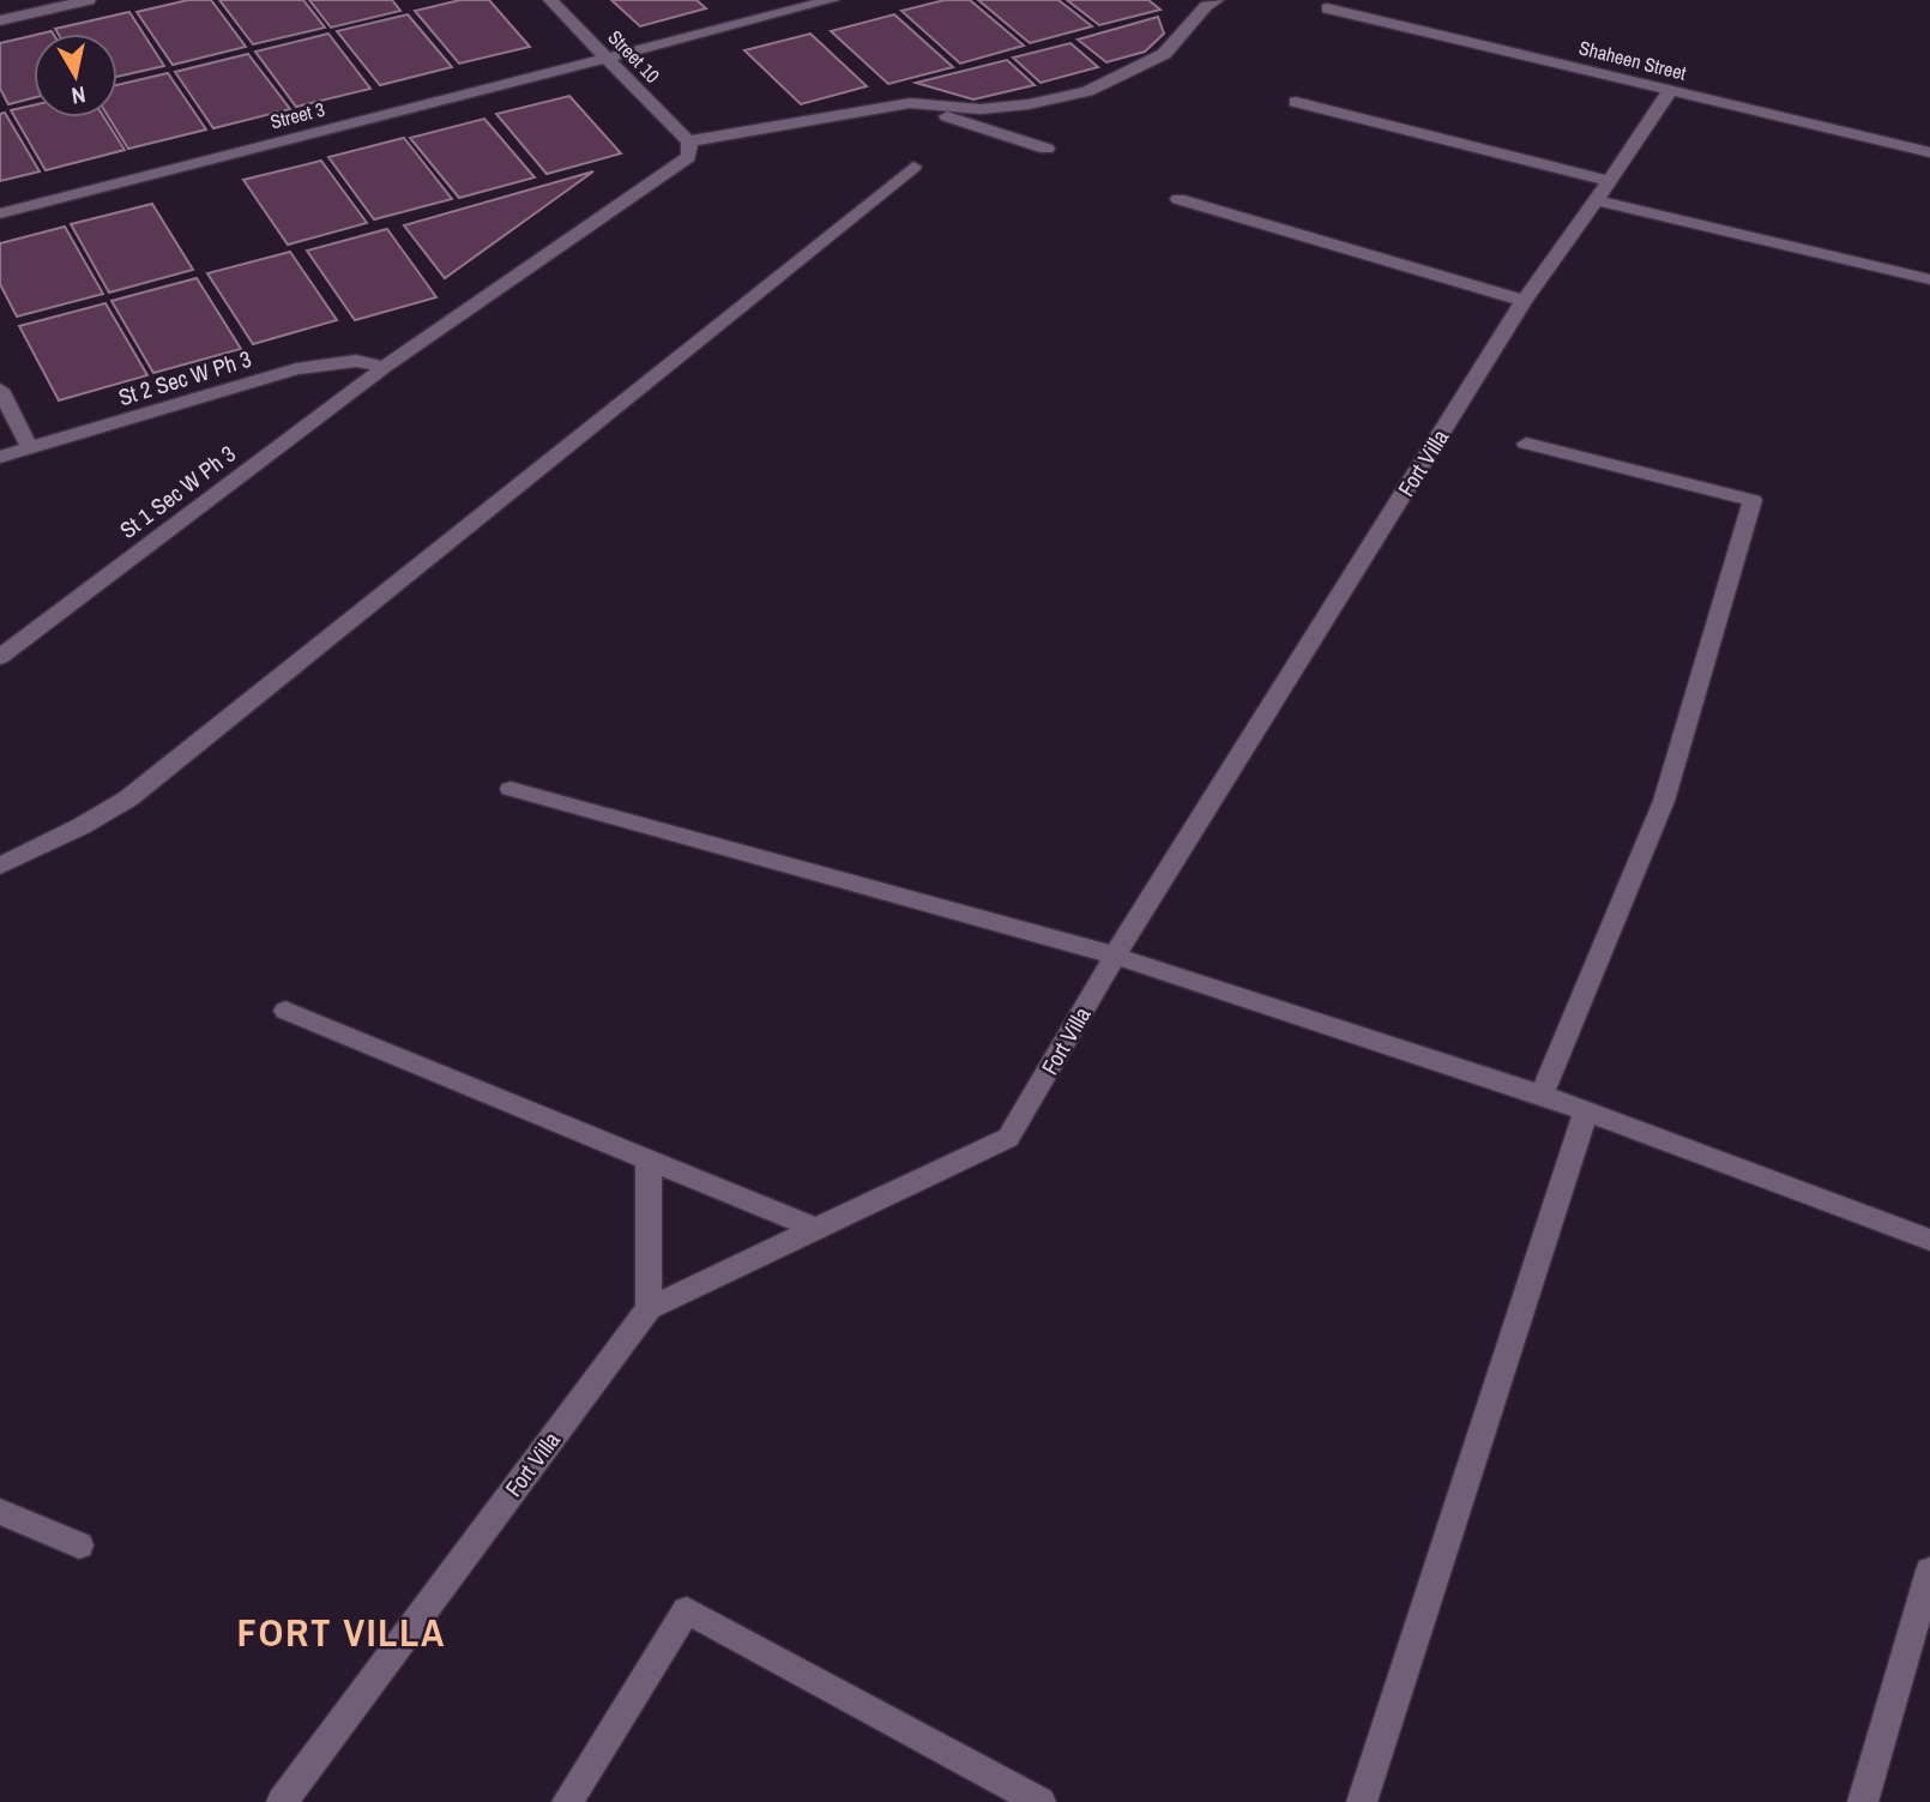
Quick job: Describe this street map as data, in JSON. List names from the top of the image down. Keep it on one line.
{"streets":{"street":["Street 10","Shaheen Street","Street 3","St 2 Sec W Ph 3","Fort Villa","St 1 Sec W Ph 3"]},"crossings":[["Street 10","Street 3"],["Street 10","St 1 Sec W Ph 3"],["Shaheen Street","Fort Villa"],["St 2 Sec W Ph 3","St 1 Sec W Ph 3"]],"districts":["FORT VILLA"],"north":"bottom"}
